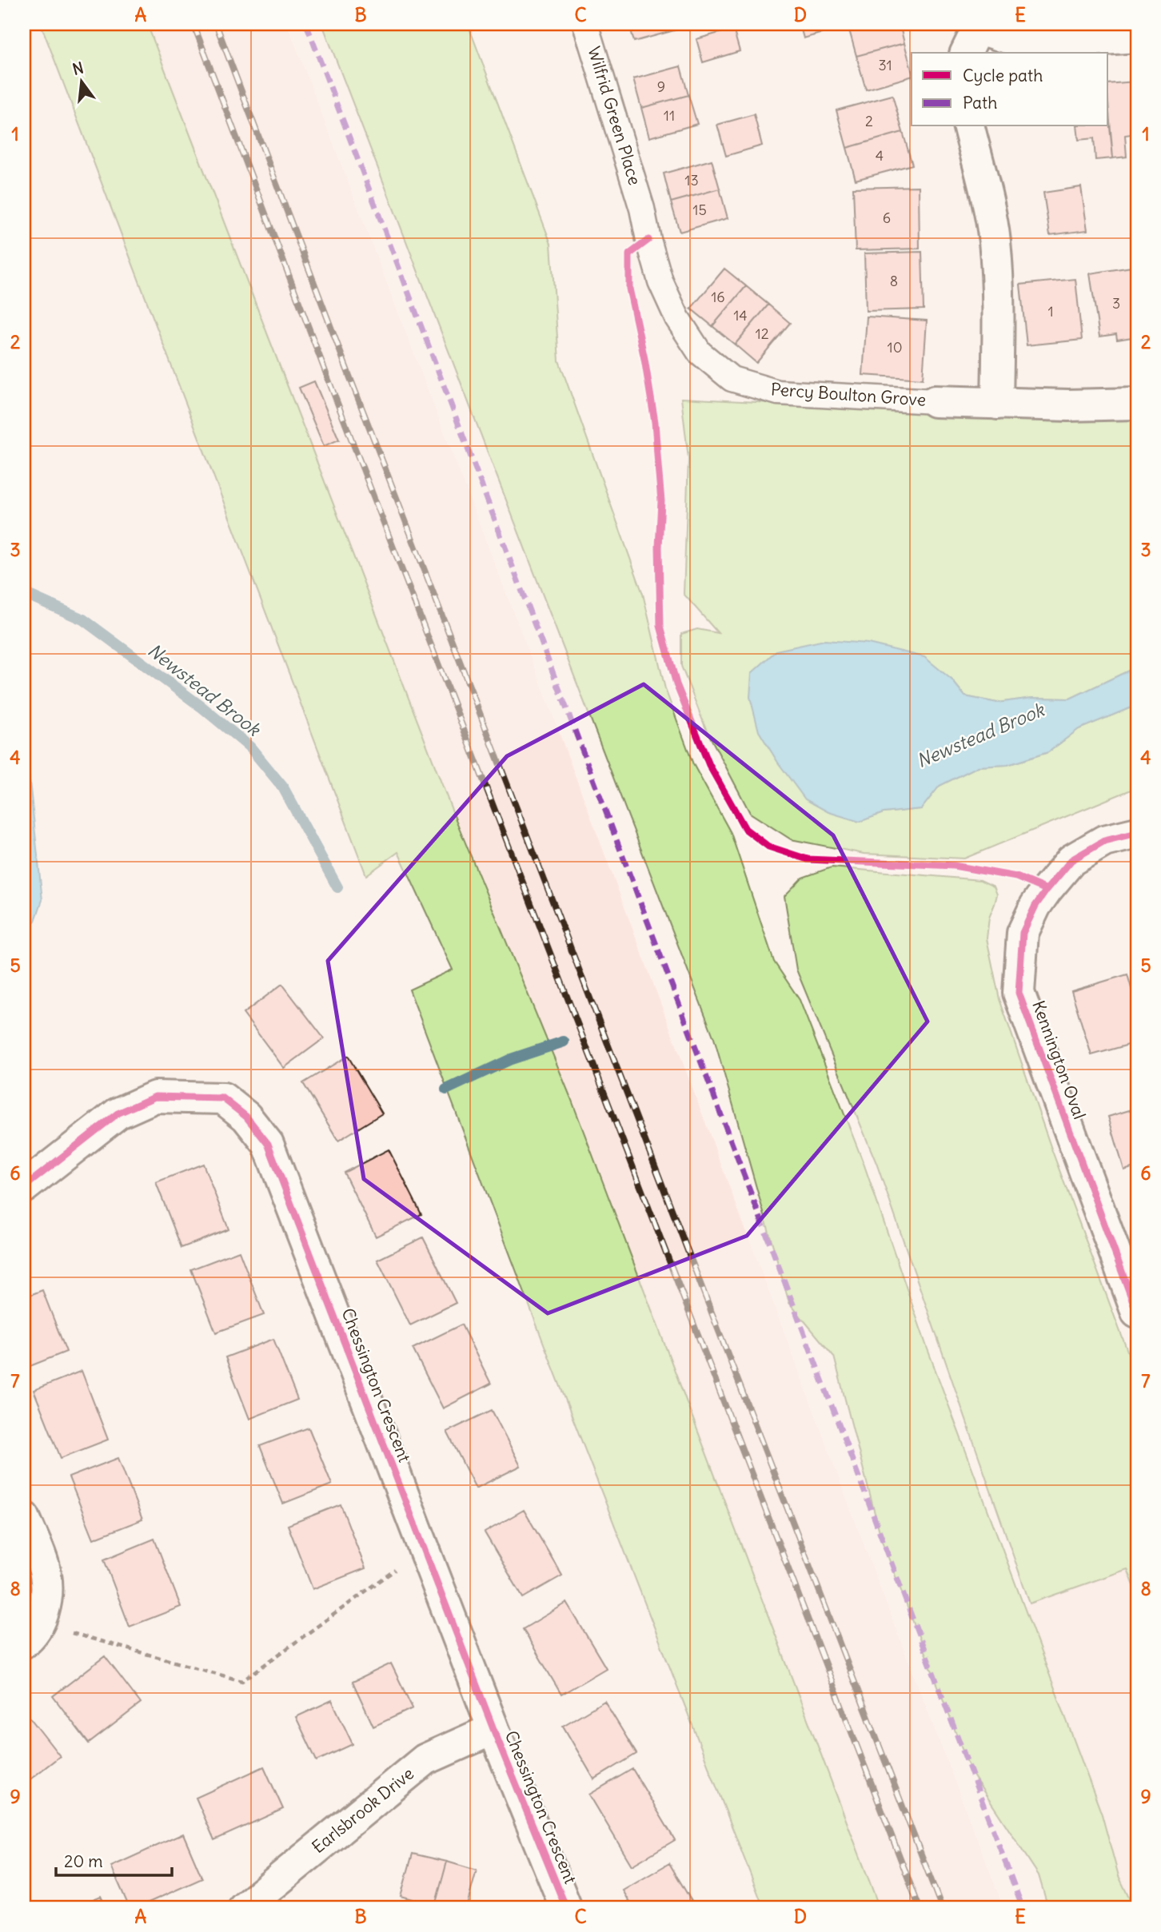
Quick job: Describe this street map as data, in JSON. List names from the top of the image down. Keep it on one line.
{"streets":{"street":["Percy Boulton Grove","Kennington Oval","Chessington Crescent","Earlsbrook Drive"],"lane":["Wilfrid Green Place"]},"crossings":[["Wilfrid Green Place","Percy Boulton Grove"],["Chessington Crescent","Earlsbrook Drive"]],"water":["Newstead Brook"],"house_numbers":["31","9","11","2","4","13","15","6","8","16","3","1","14","12","10"],"legend":["Cycle path","Path"],"scale_bar":"20 m","north":"top","grid":{"columns":["A","B","C","D","E"],"rows":["1","2","3","4","5","6","7","8","9"]}}
